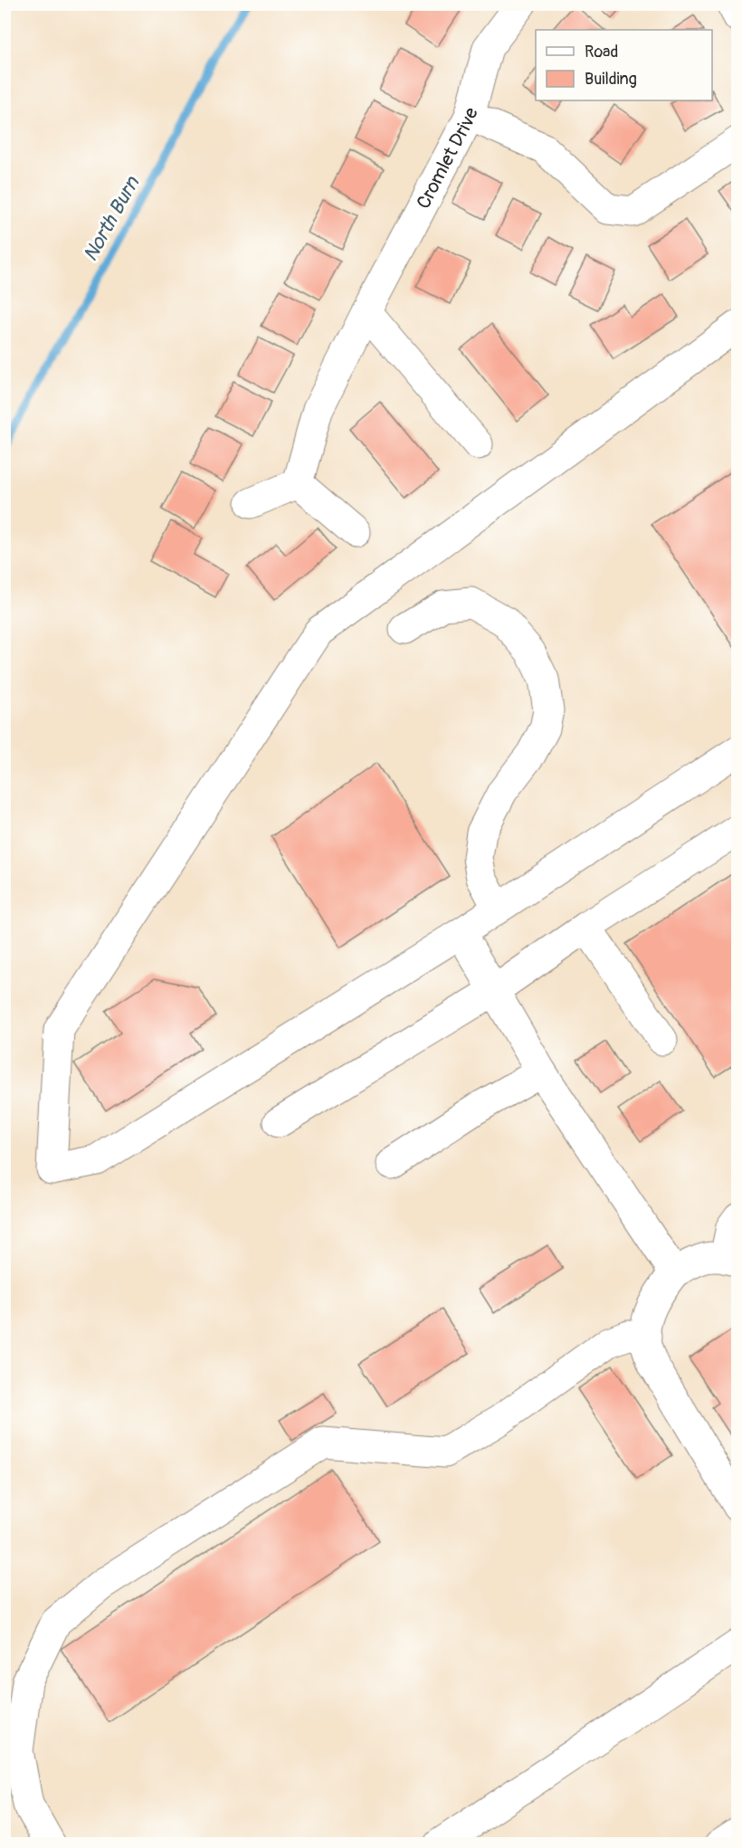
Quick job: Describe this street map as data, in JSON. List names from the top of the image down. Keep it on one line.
{"streets":{"street":["Cromlet Drive"]},"water":["North Burn"],"legend":["Road","Building"]}
